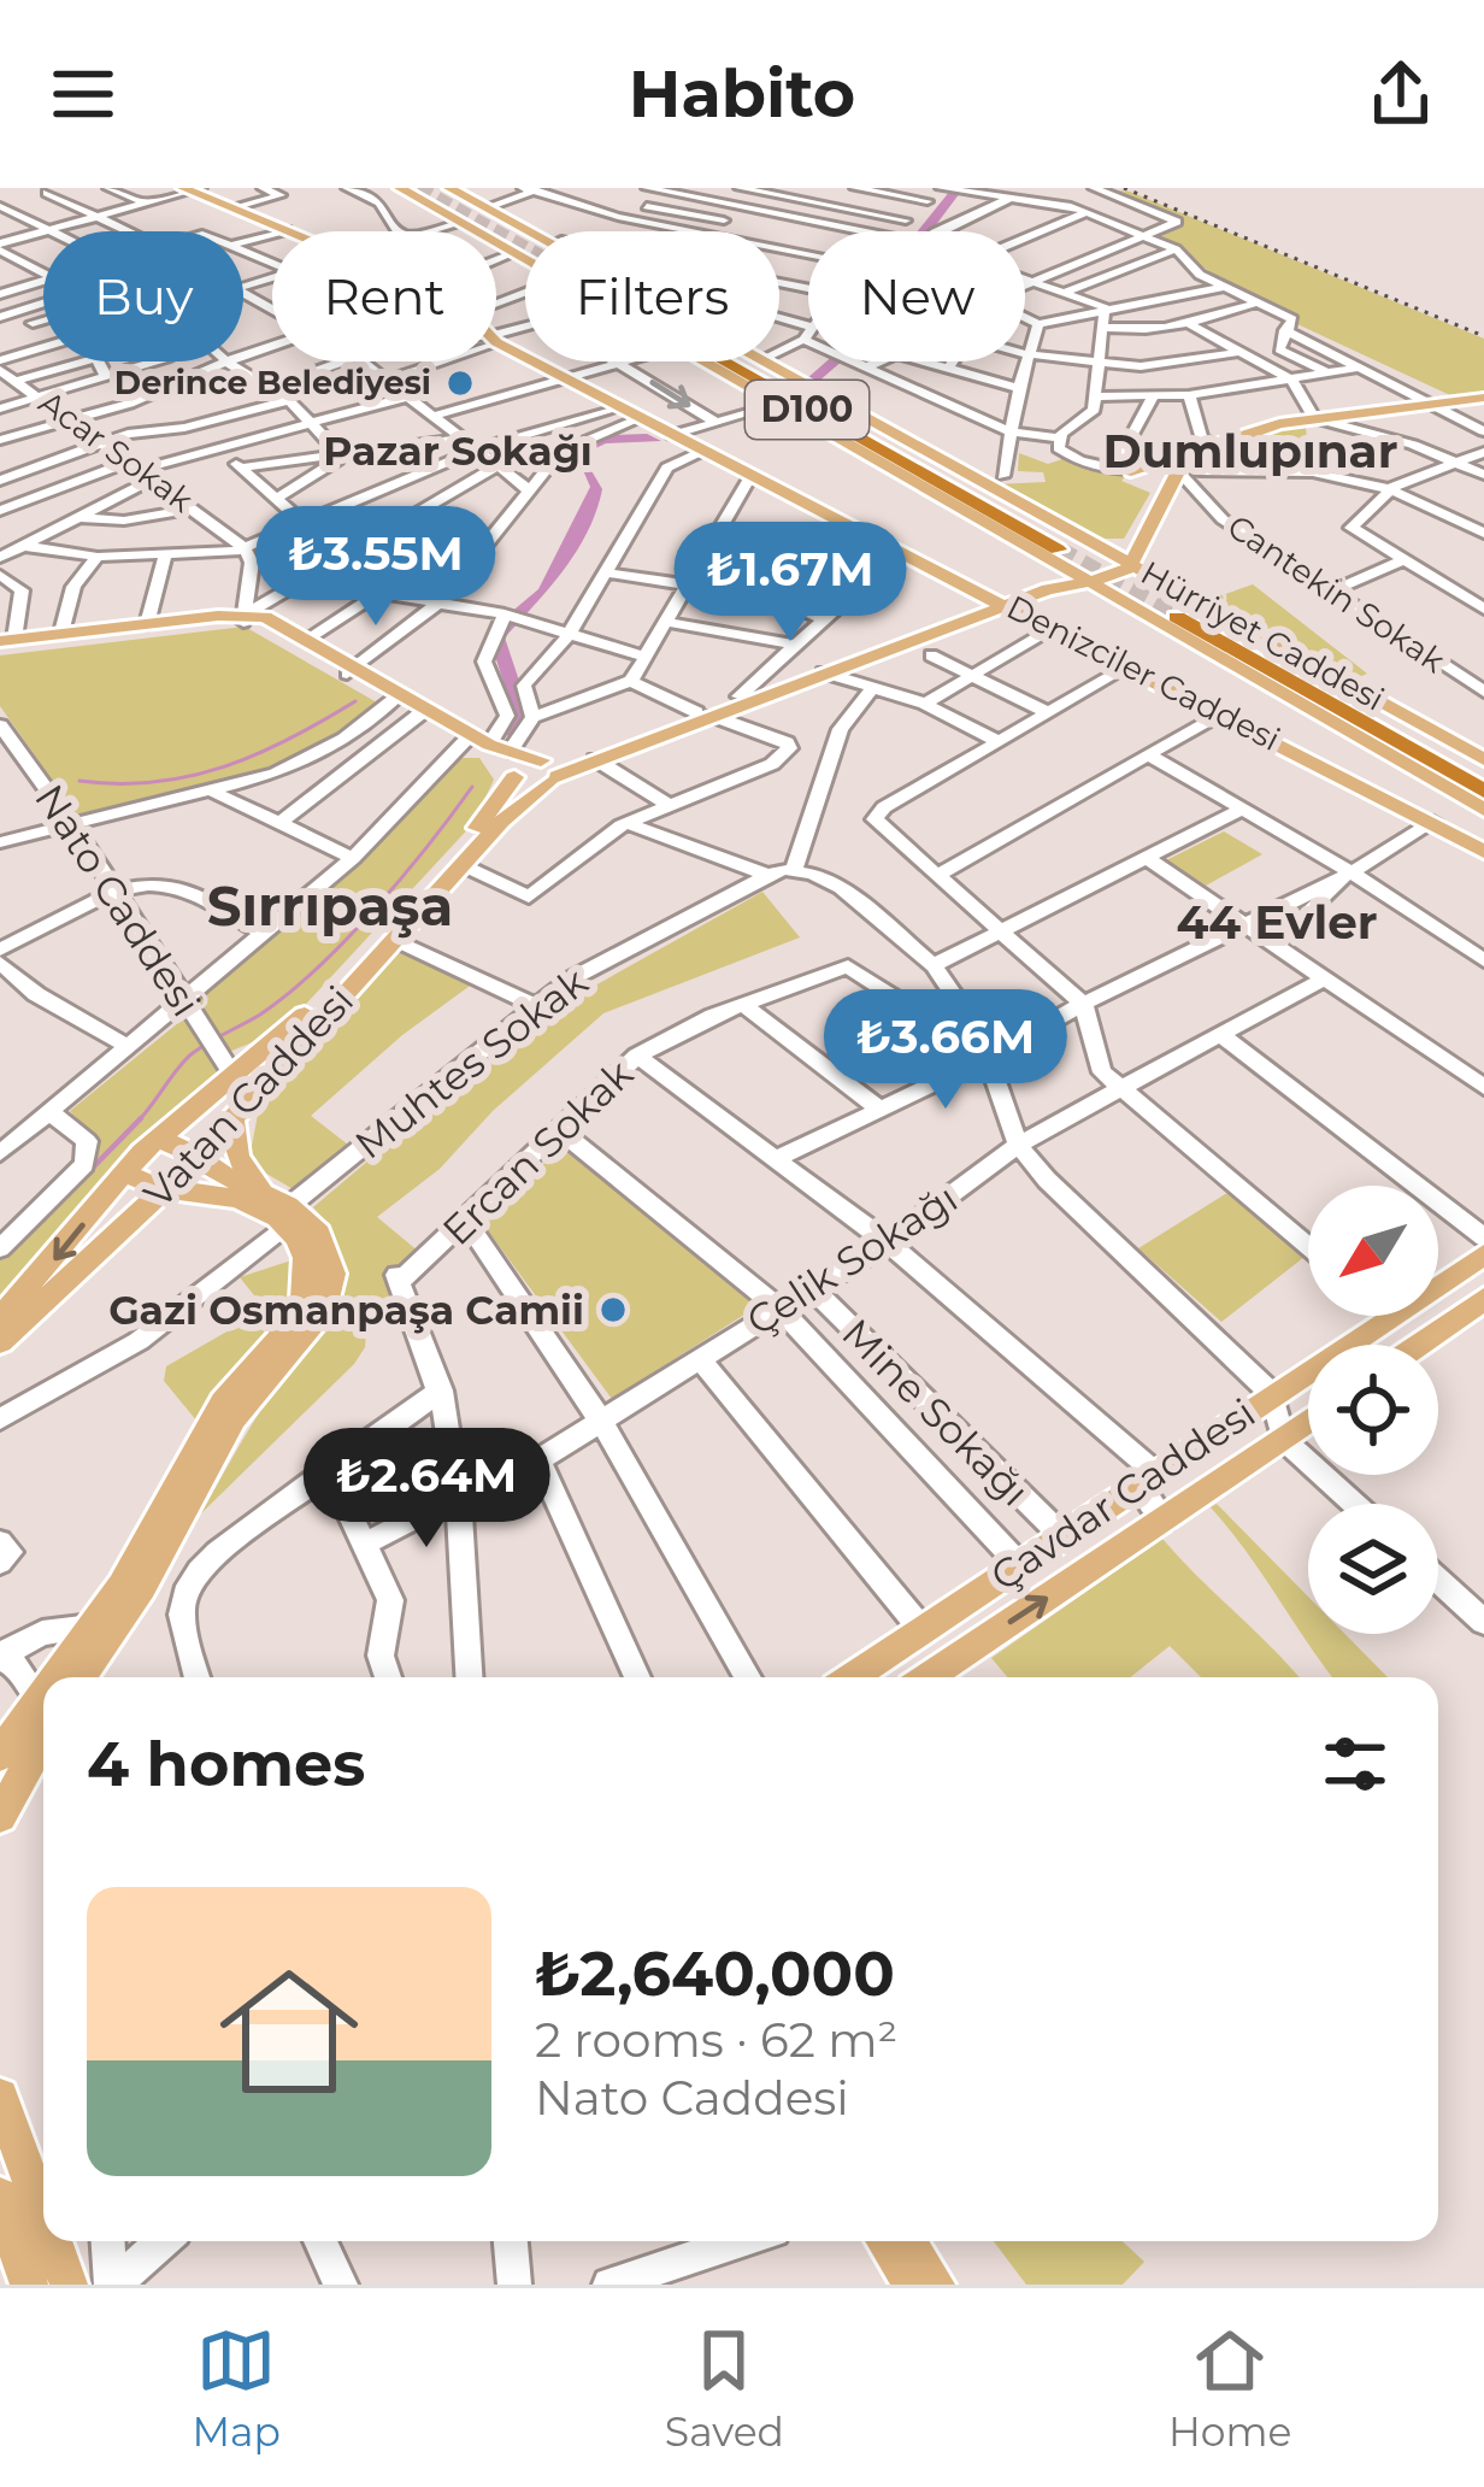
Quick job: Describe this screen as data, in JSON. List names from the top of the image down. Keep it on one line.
{"streets":{"highway":["D100"],"main road":["Hürriyet Caddesi","Denizciler Caddesi","Vatan Caddesi","Çavdar Caddesi"],"street":["Acar Sokak","Cantekin Sokak","Nato Caddesi","Muhtes Sokak","Ercan Sokak","Çelik Sokağı","Mine Sokağı"]},"crossings":[["D100","Vatan Caddesi"],["Cantekin Sokak","Hürriyet Caddesi"],["Hürriyet Caddesi","Vatan Caddesi"],["Denizciler Caddesi","Vatan Caddesi"],["Nato Caddesi","Vatan Caddesi"],["Çelik Sokağı","Mine Sokağı"],["Mine Sokağı","Çavdar Caddesi"]],"districts":["Pazar Sokağı","Dumlupınar","Sırrıpaşa","44 Evler"],"places":["Derince Belediyesi","Gazi Osmanpaşa Camii"],"north":"bottom left","page":{"header":"Habito","chip":["Buy","Rent","Filters","New"],"price":["₺3.55M","₺1.67M","₺3.66M","₺2.64M"],"heading":"4 homes","list":[{"name":"₺2,640,000","note":"2 rooms · 62 m² · Nato Caddesi"}],"tabs":["Map","Saved","Home"]}}
